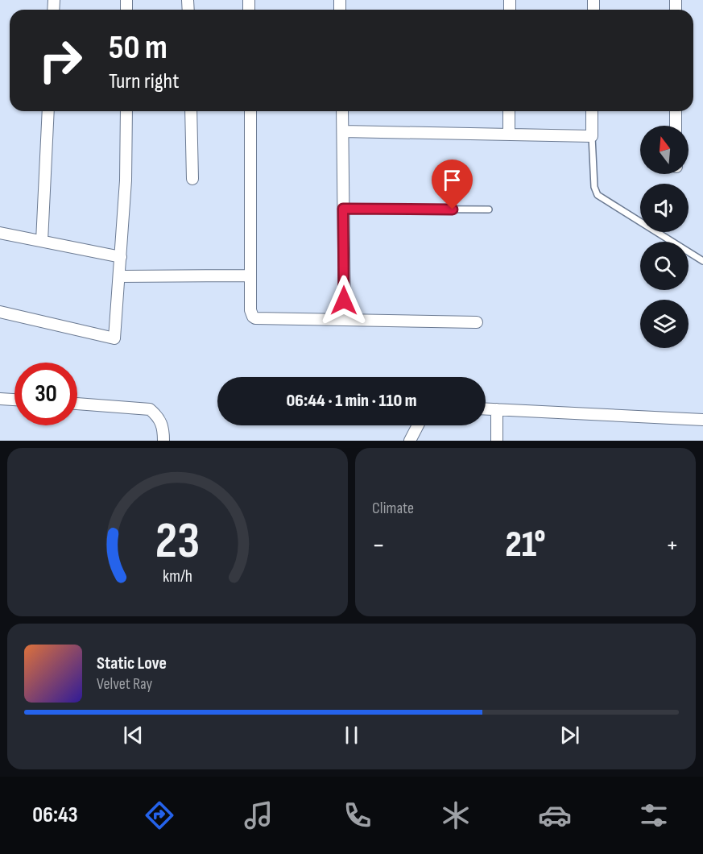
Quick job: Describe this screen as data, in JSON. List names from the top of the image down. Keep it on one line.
{"north":"top","page":{"turn":["50 m","Turn right"],"limit":"30","trip":"06:44 · 1 min · 110 m","tile":"Climate","heat":["−","21°","+"],"song":["Static Love","Velvet Ray"],"tabs":"06:43","gauge":["23","km/h"]}}
